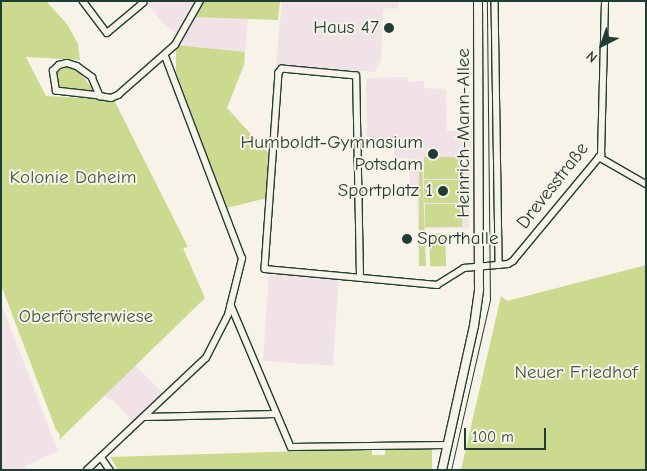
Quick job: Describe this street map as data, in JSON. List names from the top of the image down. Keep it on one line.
{"streets":{"main road":["Heinrich-Mann-Allee"],"street":["Drevesstraße"]},"crossings":[["Heinrich-Mann-Allee","Drevesstraße"]],"parks":["Kolonie Daheim","Oberförsterwiese","Neuer Friedhof"],"places":["Haus 47","Humboldt-Gymnasium Potsdam","Sportplatz 1","Sporthalle"],"scale_bar":"100 m","north":"bottom left"}
